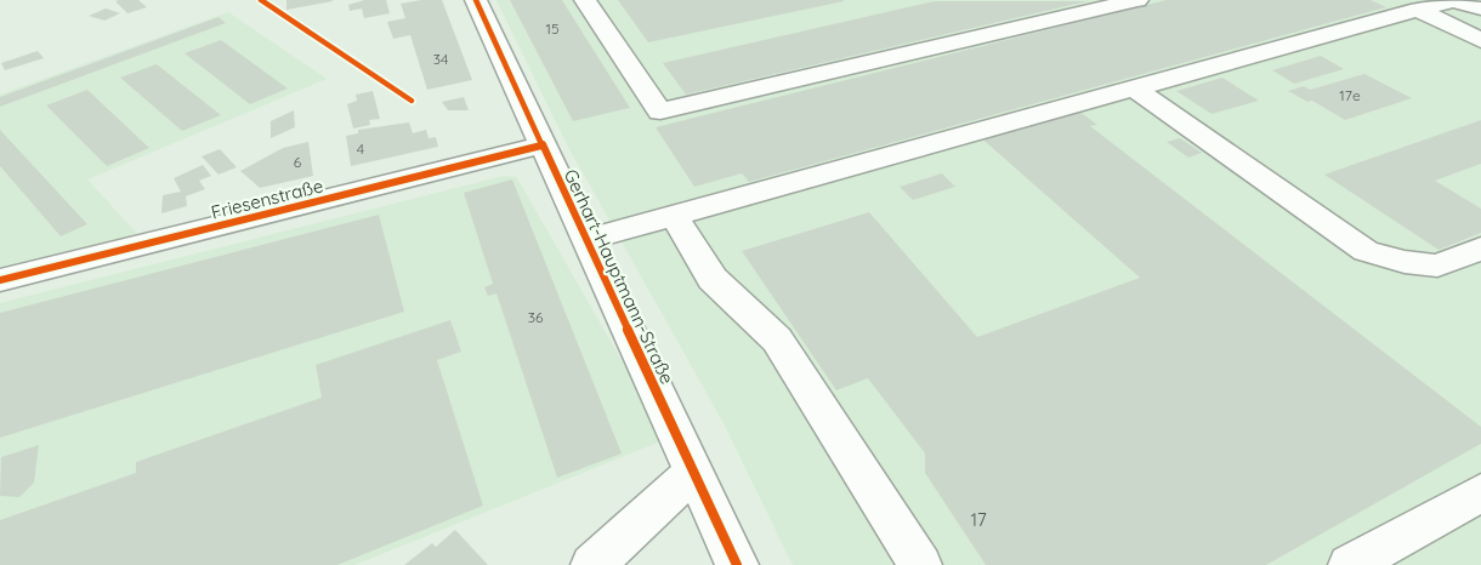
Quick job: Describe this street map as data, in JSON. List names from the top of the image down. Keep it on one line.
{"streets":{"street":["Friesenstraße","Gerhart-Hauptmann-Straße"]},"crossings":[["Friesenstraße","Gerhart-Hauptmann-Straße"]],"house_numbers":["15","34","17e","4","6","36","17"]}
